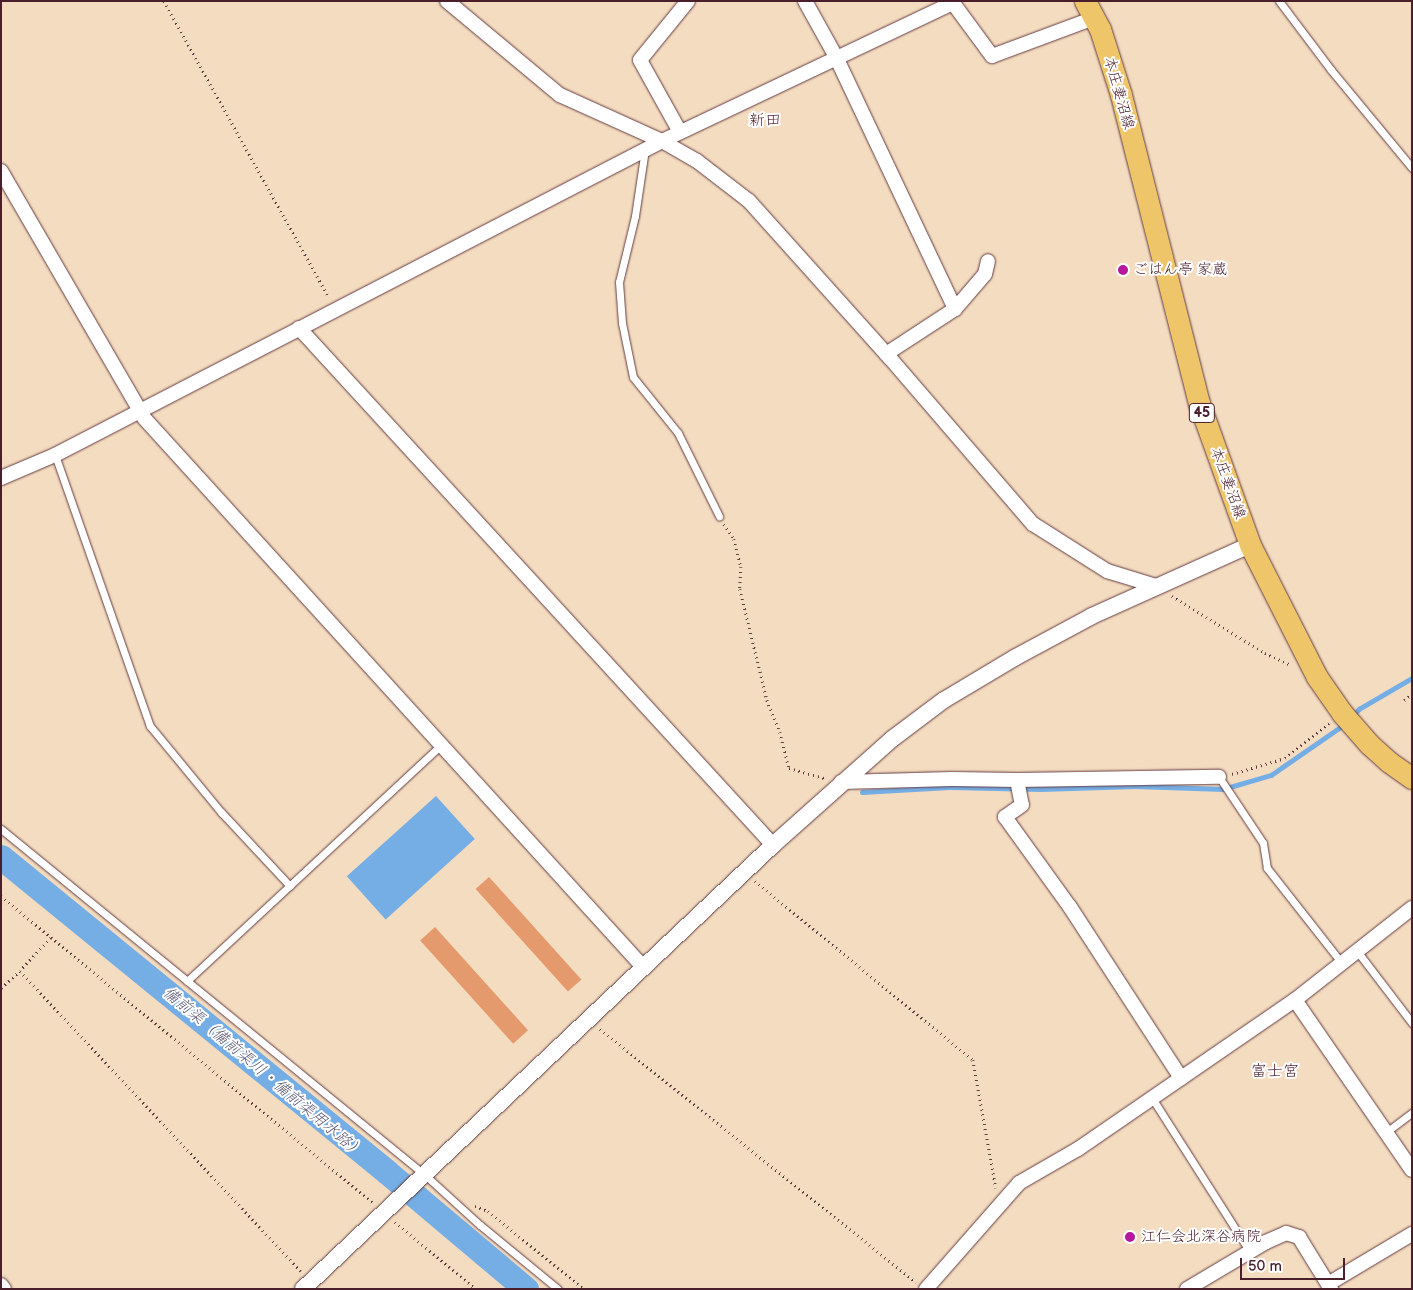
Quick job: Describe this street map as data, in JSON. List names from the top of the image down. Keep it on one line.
{"streets":{"main road":["本庄妻沼線","45"]},"districts":["新田","富士宮"],"water":["備前渠（備前渠川・備前渠用水路）"],"places":["ごはん亭 家蔵","江仁会北深谷病院"],"scale_bar":"50 m"}
